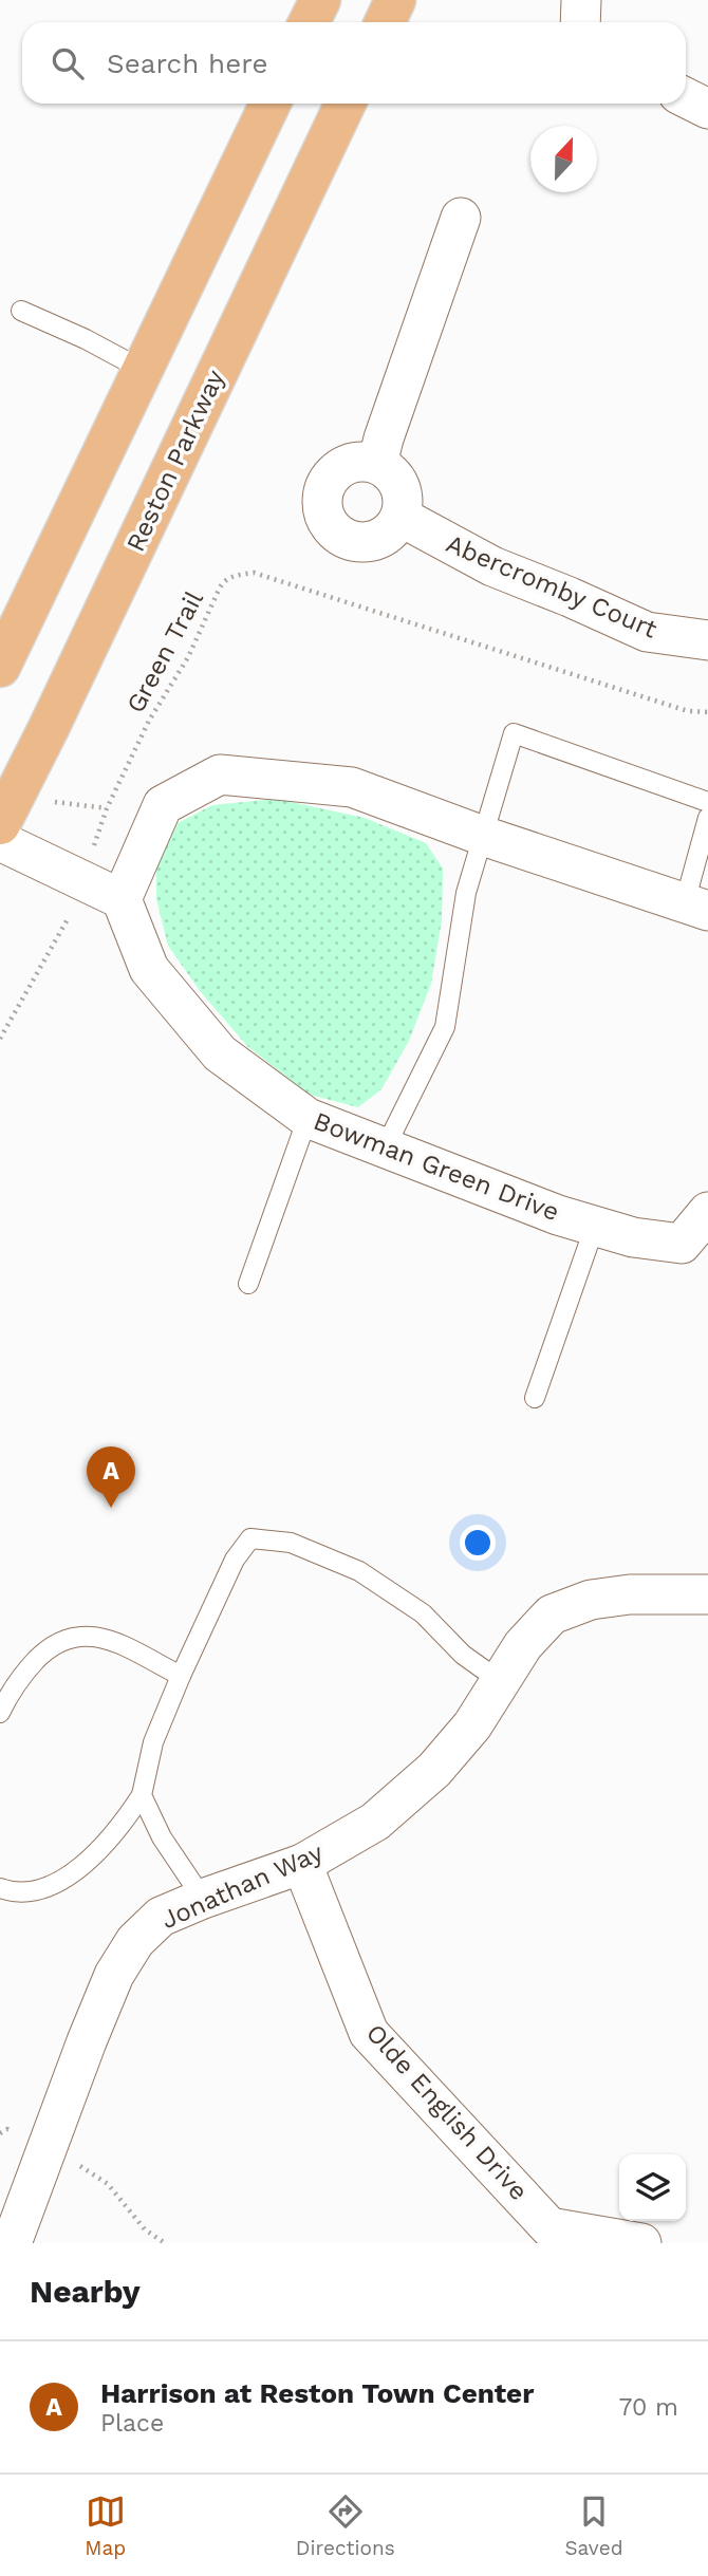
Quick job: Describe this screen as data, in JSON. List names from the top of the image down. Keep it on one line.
{"streets":{"main road":["Reston Parkway"],"street":["Abercromby Court","Bowman Green Drive","Jonathan Way","Olde English Drive"],"path":["Green Trail"]},"crossings":[["Jonathan Way","Olde English Drive"]],"north":"top","page":{"search":"Search here","pins":"A","heading":"Nearby","list":[{"mark":"A","name":"Harrison at Reston Town Center","note":"Place","value":"70 m"}],"nav":["Map","Directions","Saved"]}}
